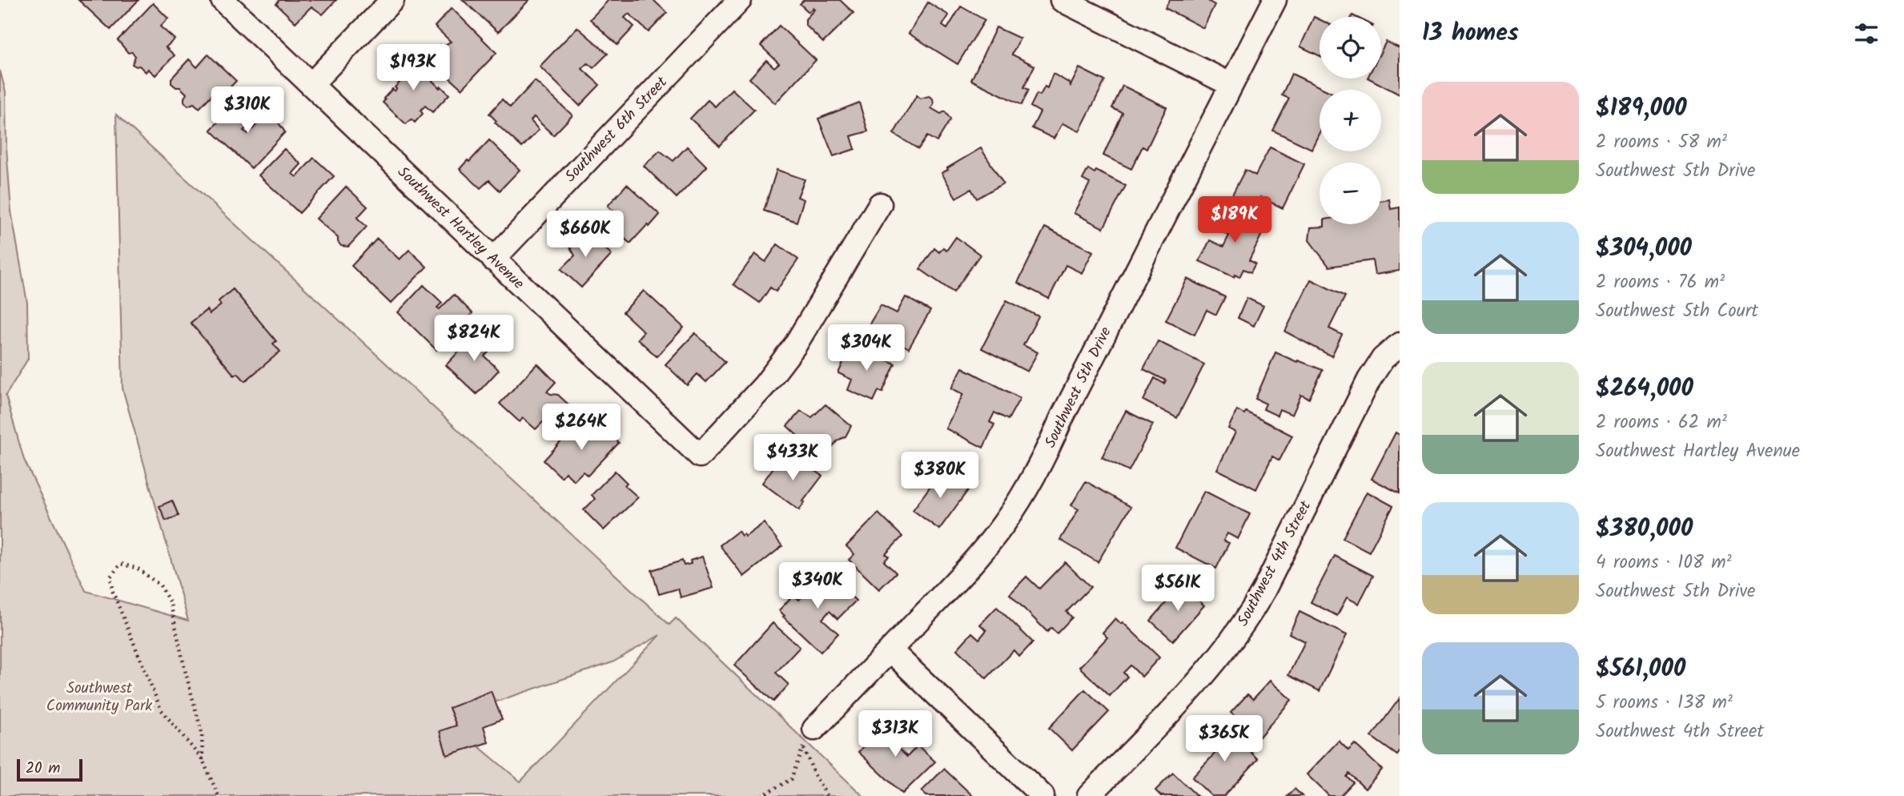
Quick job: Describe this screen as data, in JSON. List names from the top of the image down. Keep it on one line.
{"streets":{"street":["Southwest 6th Street","Southwest Hartley Avenue","Southwest 5th Drive","Southwest 4th Street"]},"crossings":[["Southwest 6th Street","Southwest Hartley Avenue"]],"parks":["Southwest Community Park"],"scale_bar":"20 m","page":{"heading":"13 homes","map_buttons":["+","−"],"price":["$193K","$310K","$189K","$660K","$824K","$304K","$264K","$433K","$380K","$340K","$561K","$313K","$365K"],"list":[{"name":"$189,000","note":"2 rooms · 58 m² · Southwest 5th Drive"},{"name":"$304,000","note":"2 rooms · 76 m² · Southwest 5th Court"},{"name":"$264,000","note":"2 rooms · 62 m² · Southwest Hartley Avenue"},{"name":"$380,000","note":"4 rooms · 108 m² · Southwest 5th Drive"},{"name":"$561,000","note":"5 rooms · 138 m² · Southwest 4th Street"}],"scale":"20 m"}}
